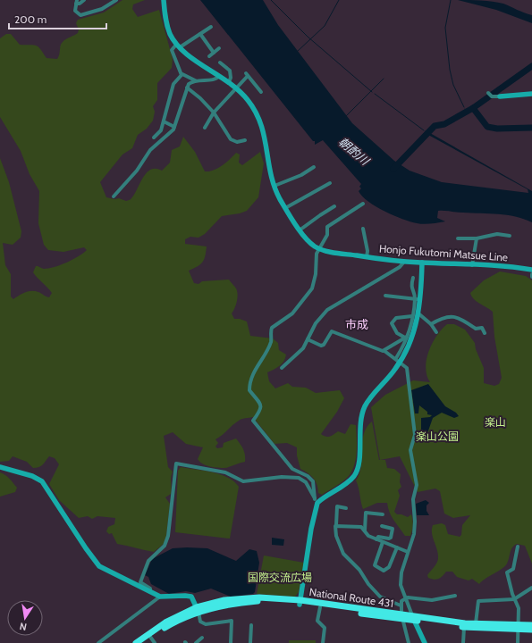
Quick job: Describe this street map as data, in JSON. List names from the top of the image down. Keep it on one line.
{"streets":{"highway":["National Route 431"],"street":["Honjo Fukutomi Matsue Line"]},"districts":["市成"],"water":["朝酌川"],"parks":["楽山","楽山公園","国際交流広場"],"scale_bar":"200 m","north":"bottom"}
